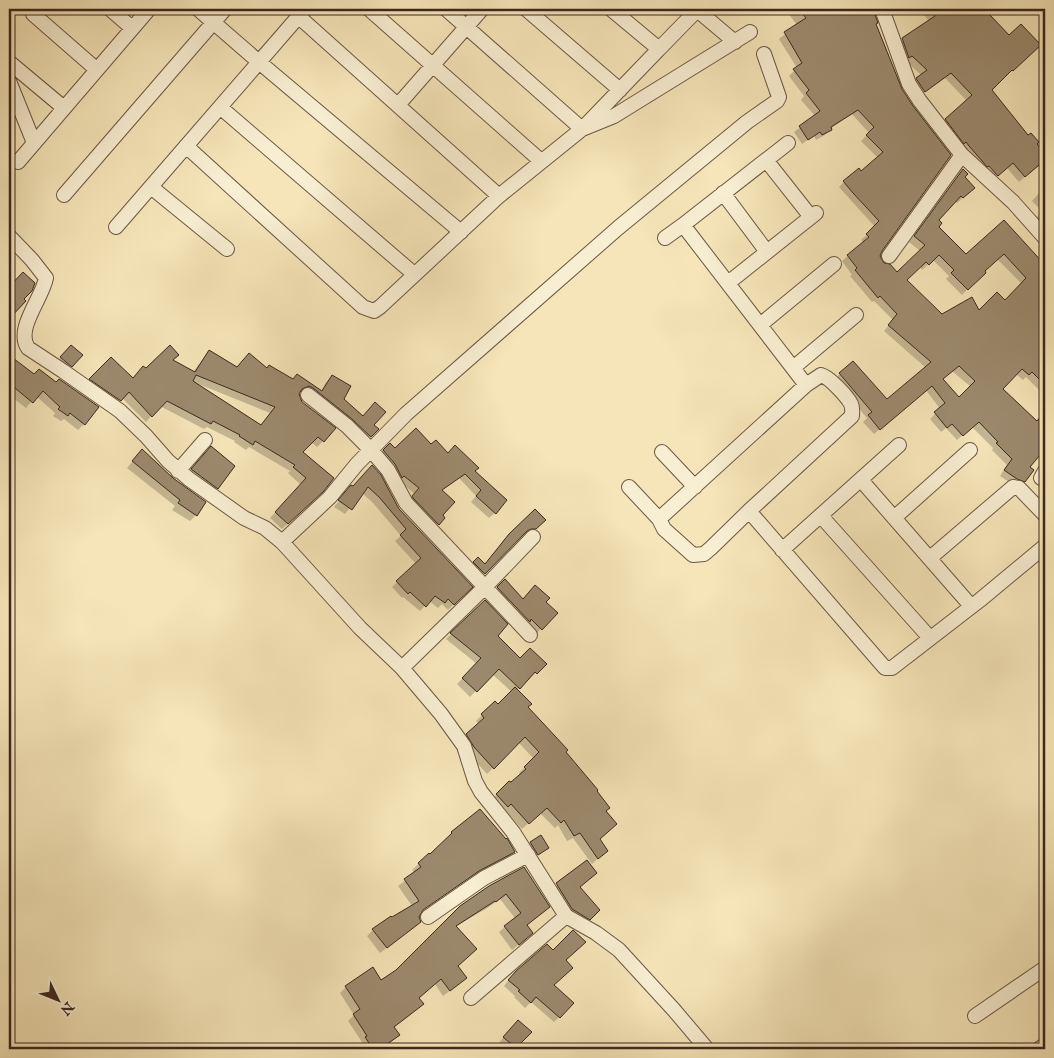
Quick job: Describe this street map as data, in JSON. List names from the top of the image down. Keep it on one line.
{"north":"bottom right"}
